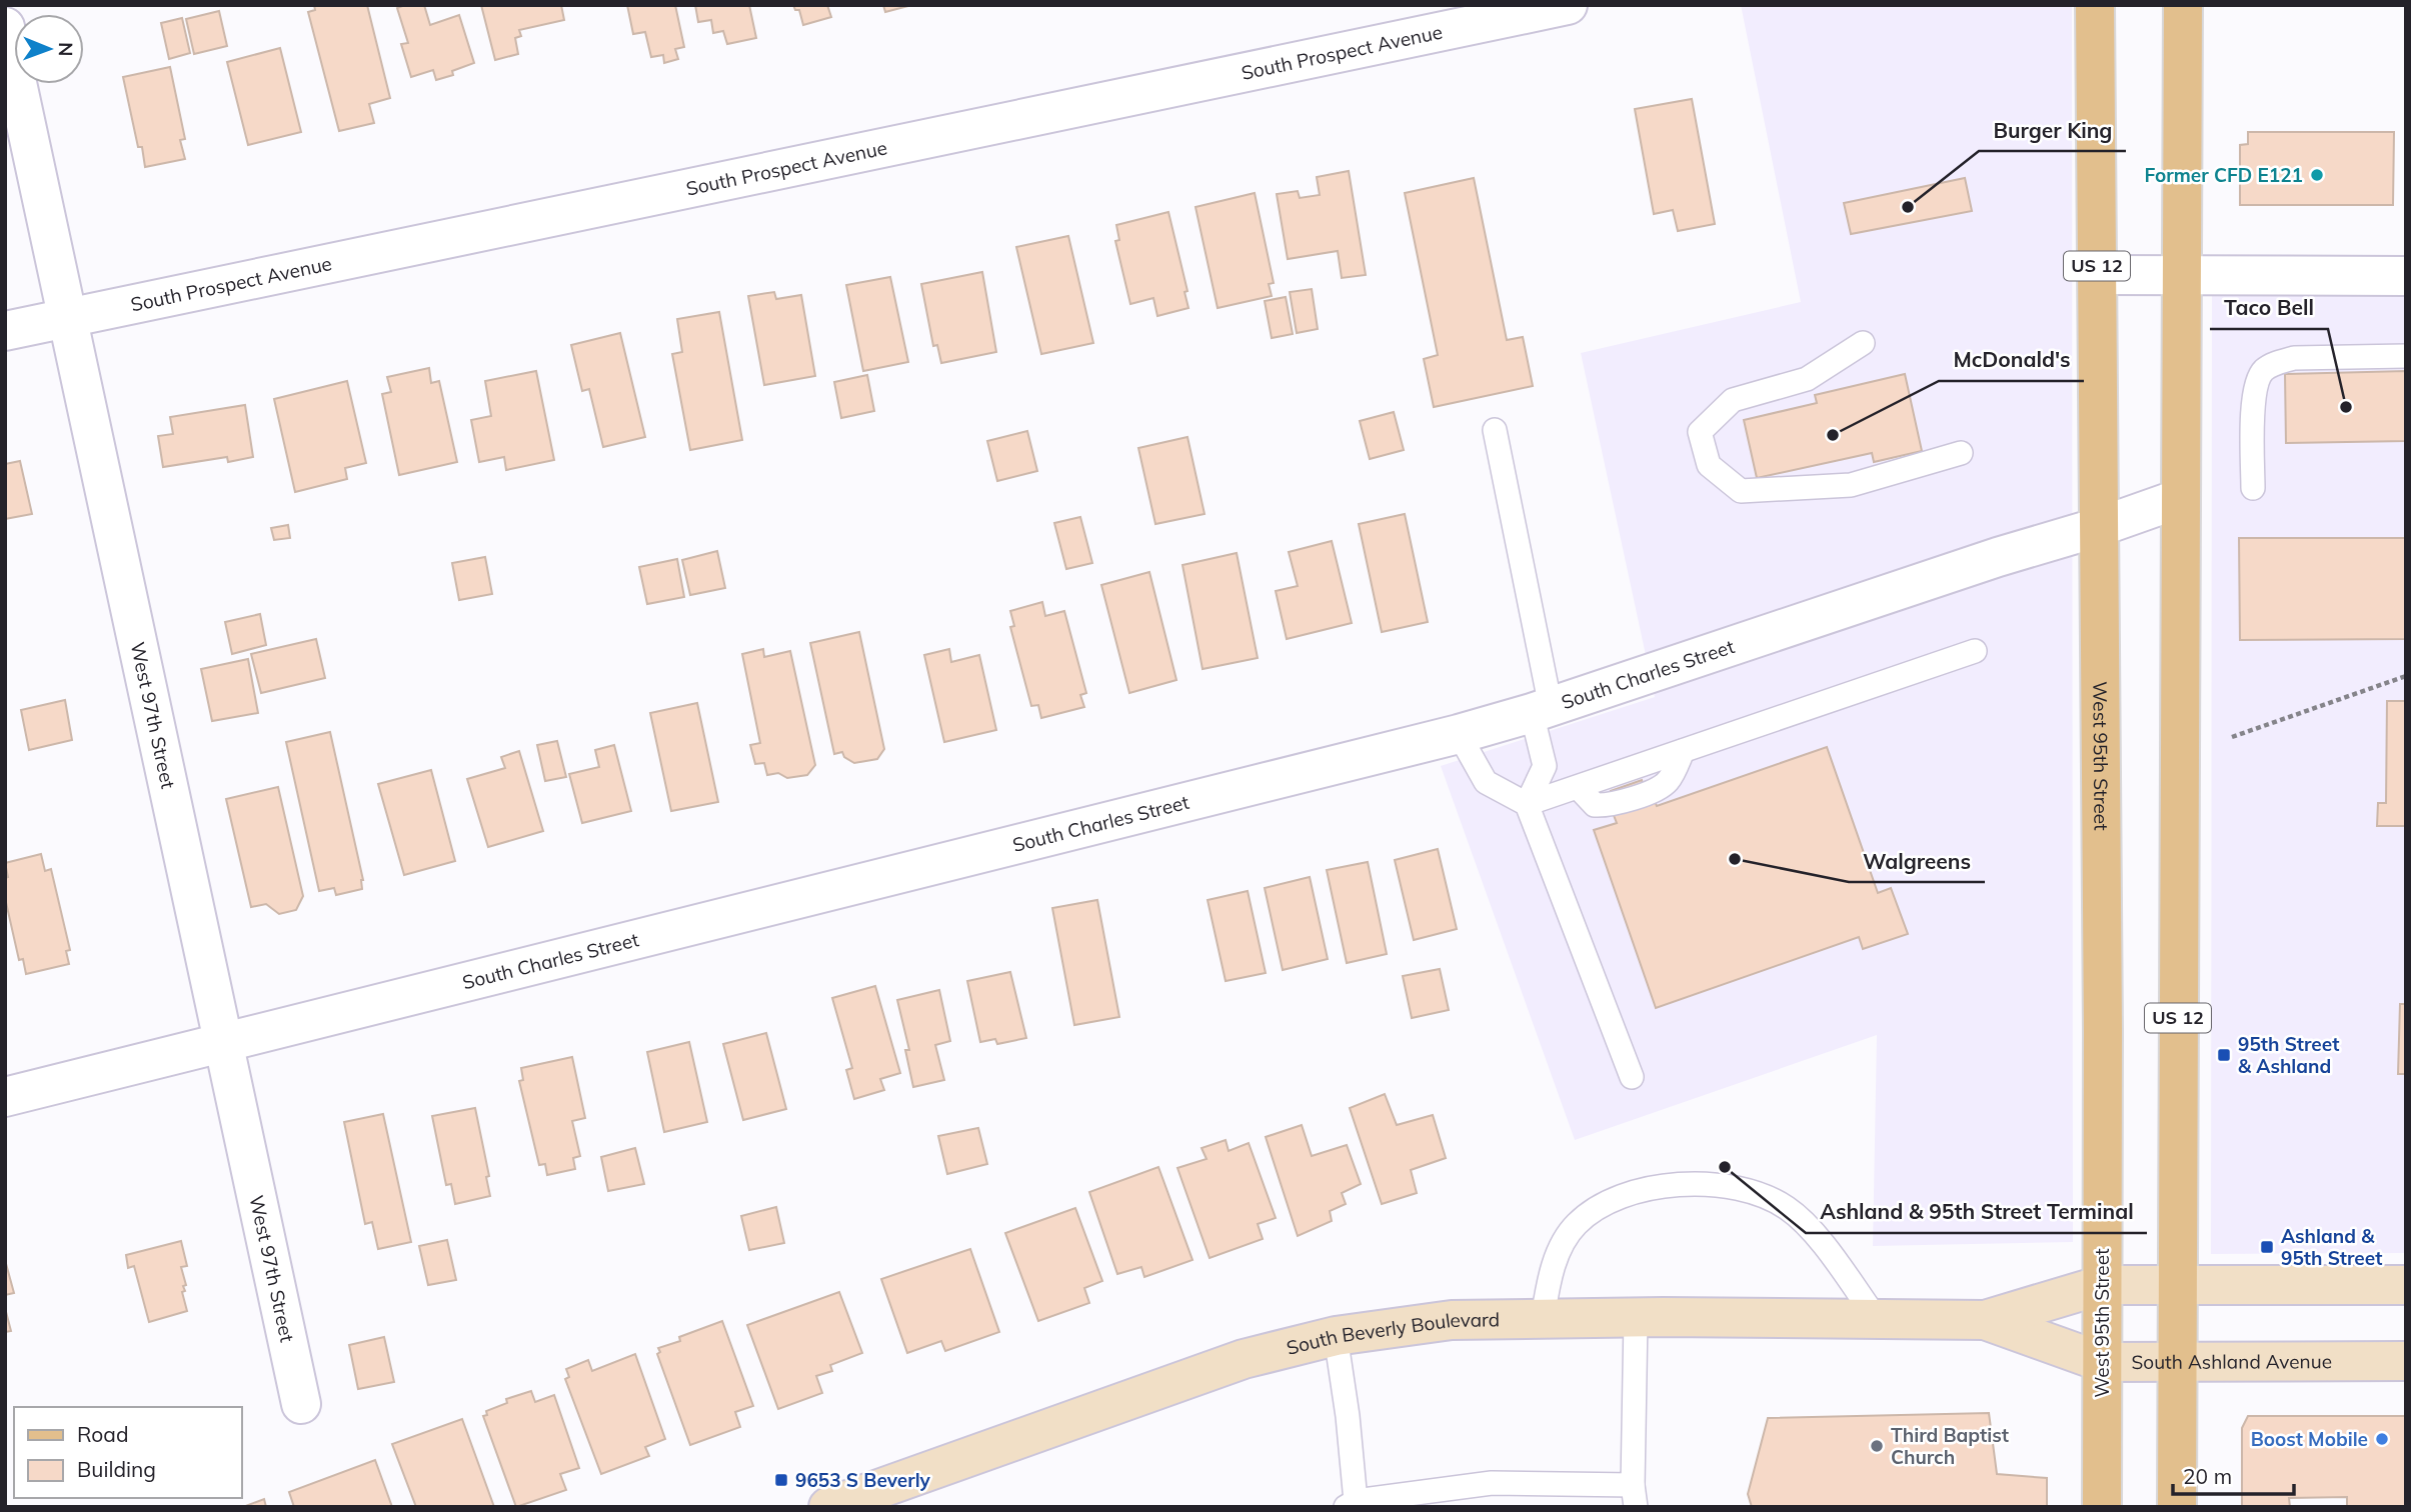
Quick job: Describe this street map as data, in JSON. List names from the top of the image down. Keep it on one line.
{"streets":{"main road":["US 12","West 95th Street","South Beverly Boulevard","South Ashland Avenue"],"street":["South Prospect Avenue","South Charles Street","West 97th Street"]},"crossings":[["South Prospect Avenue","West 97th Street"],["US 12","South Charles Street"],["US 12","South Ashland Avenue"],["South Charles Street","West 97th Street"],["South Charles Street","West 95th Street"],["West 95th Street","South Ashland Avenue"],["South Beverly Boulevard","South Ashland Avenue"]],"places":{"other":["Former CFD E121","Burger King","Taco Bell","McDonald's","Walgreens","Ashland & 95th Street Terminal","Boost Mobile","Third Baptist Church"],"transit":["95th Street & Ashland","Ashland & 95th Street","9653 S Beverly"]},"legend":["Road","Building"],"scale_bar":"20 m","north":"right"}
